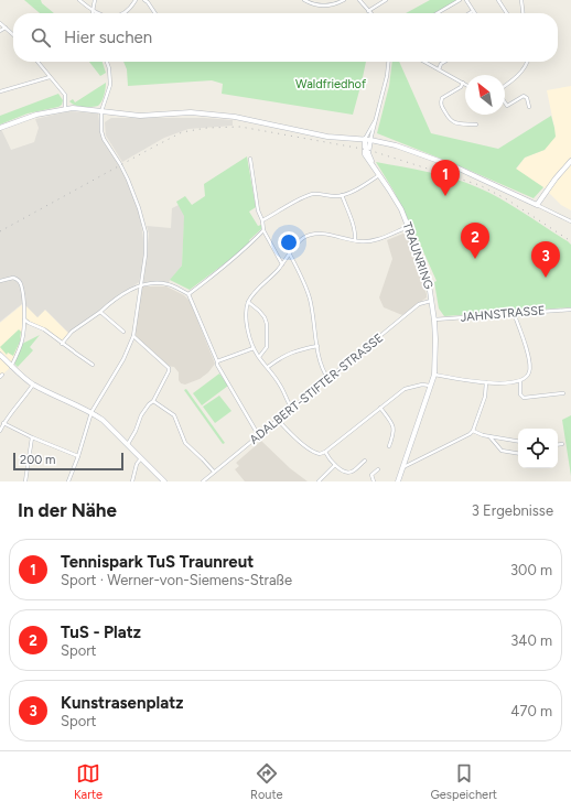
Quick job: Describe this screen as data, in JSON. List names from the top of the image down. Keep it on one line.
{"streets":{"street":["TRAUNRING","JAHNSTRASSE","ADALBERT-STIFTER-STRASSE"]},"crossings":[["TRAUNRING","JAHNSTRASSE"],["TRAUNRING","ADALBERT-STIFTER-STRASSE"]],"parks":["Waldfriedhof"],"scale_bar":"200 m","north":"top left","page":{"search":"Hier suchen","pins":["1","2","3"],"scale":"200 m","heading":["In der Nähe","3 Ergebnisse"],"list":[{"mark":"1","name":"Tennispark TuS Traunreut","note":"Sport · Werner-von-Siemens-Straße","value":"300 m"},{"mark":"2","name":"TuS - Platz","note":"Sport","value":"340 m"},{"mark":"3","name":"Kunstrasenplatz","note":"Sport","value":"470 m"}],"nav":["Karte","Route","Gespeichert"]}}
